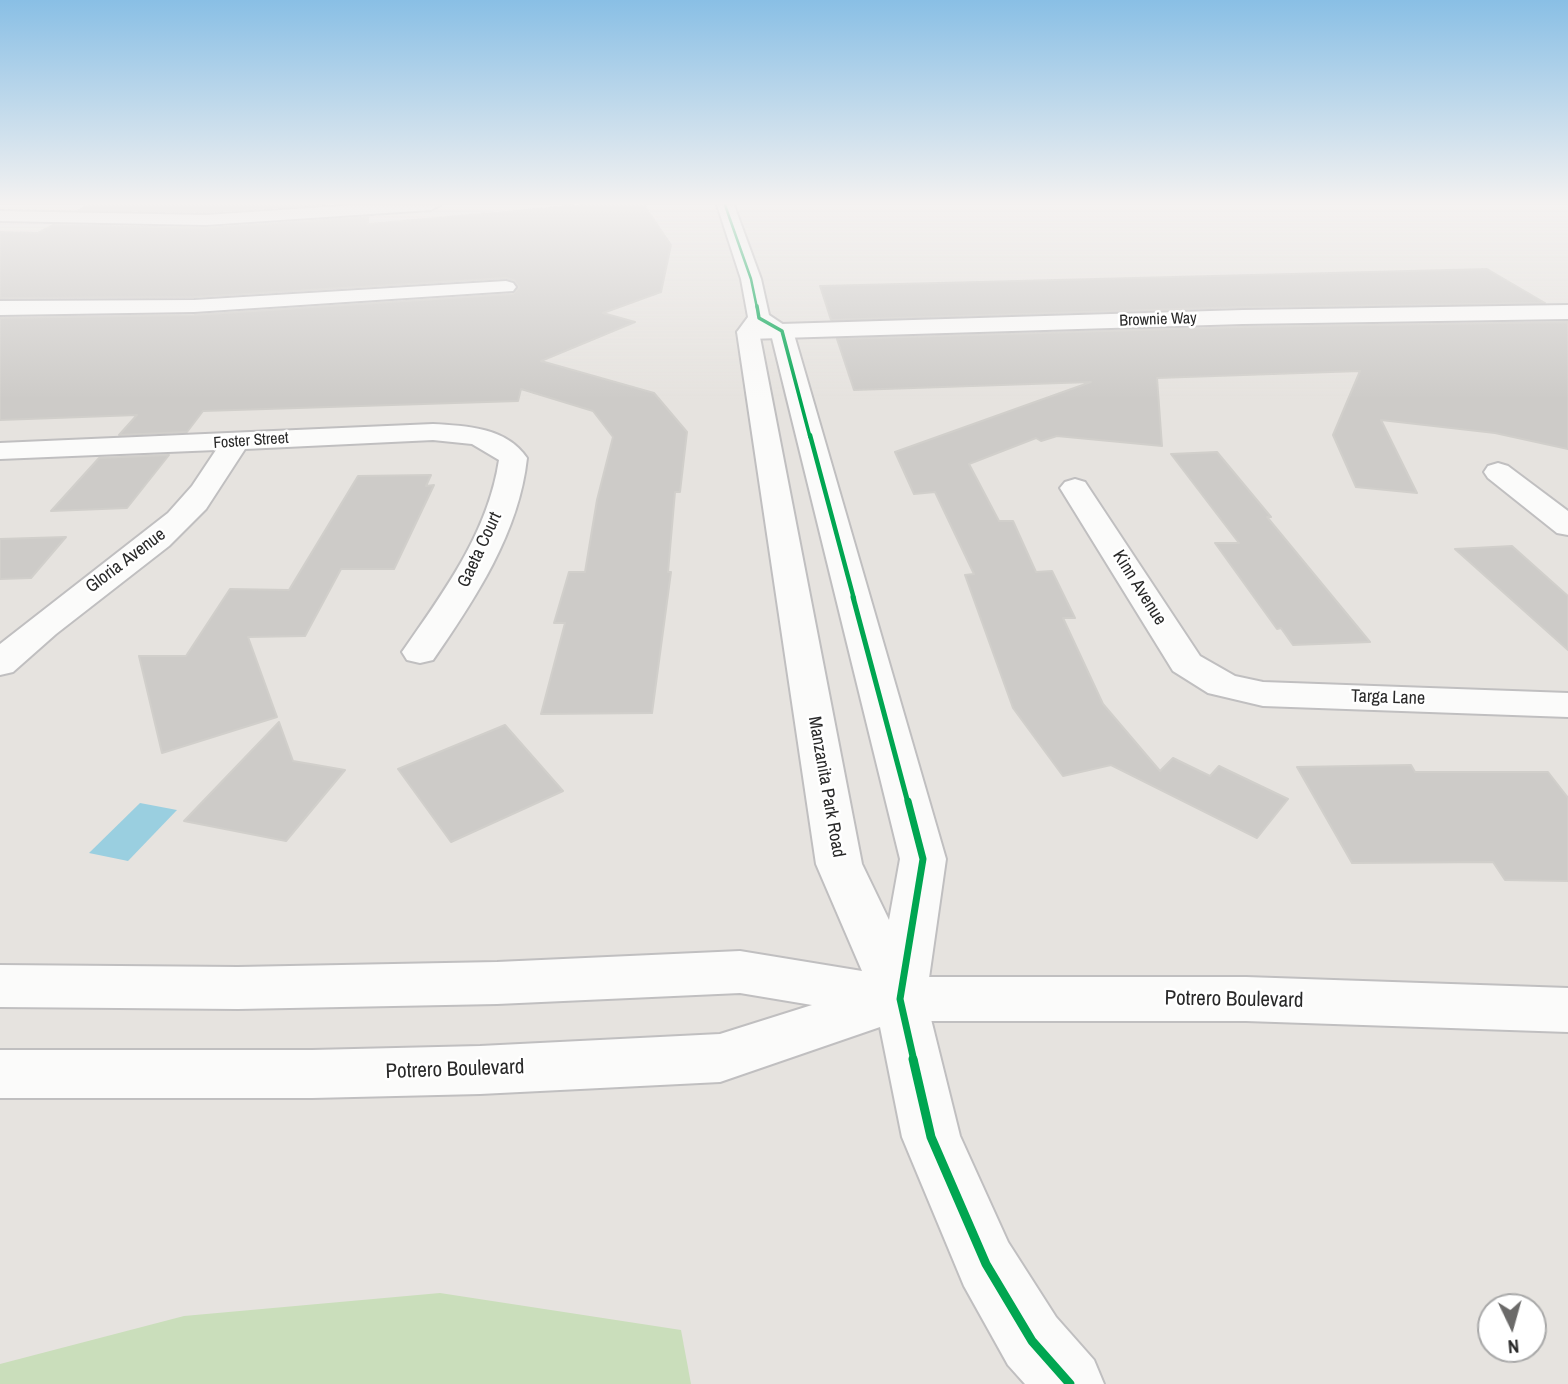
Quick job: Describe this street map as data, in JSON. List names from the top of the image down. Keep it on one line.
{"streets":{"street":["Brownie Way","Foster Street","Gaeta Court","Gloria Avenue","Kinn Avenue","Targa Lane","Manzanita Park Road","Potrero Boulevard"]},"crossings":[["Brownie Way","Manzanita Park Road"],["Foster Street","Gaeta Court"],["Foster Street","Gloria Avenue"],["Kinn Avenue","Targa Lane"],["Manzanita Park Road","Potrero Boulevard"]],"north":"bottom"}
